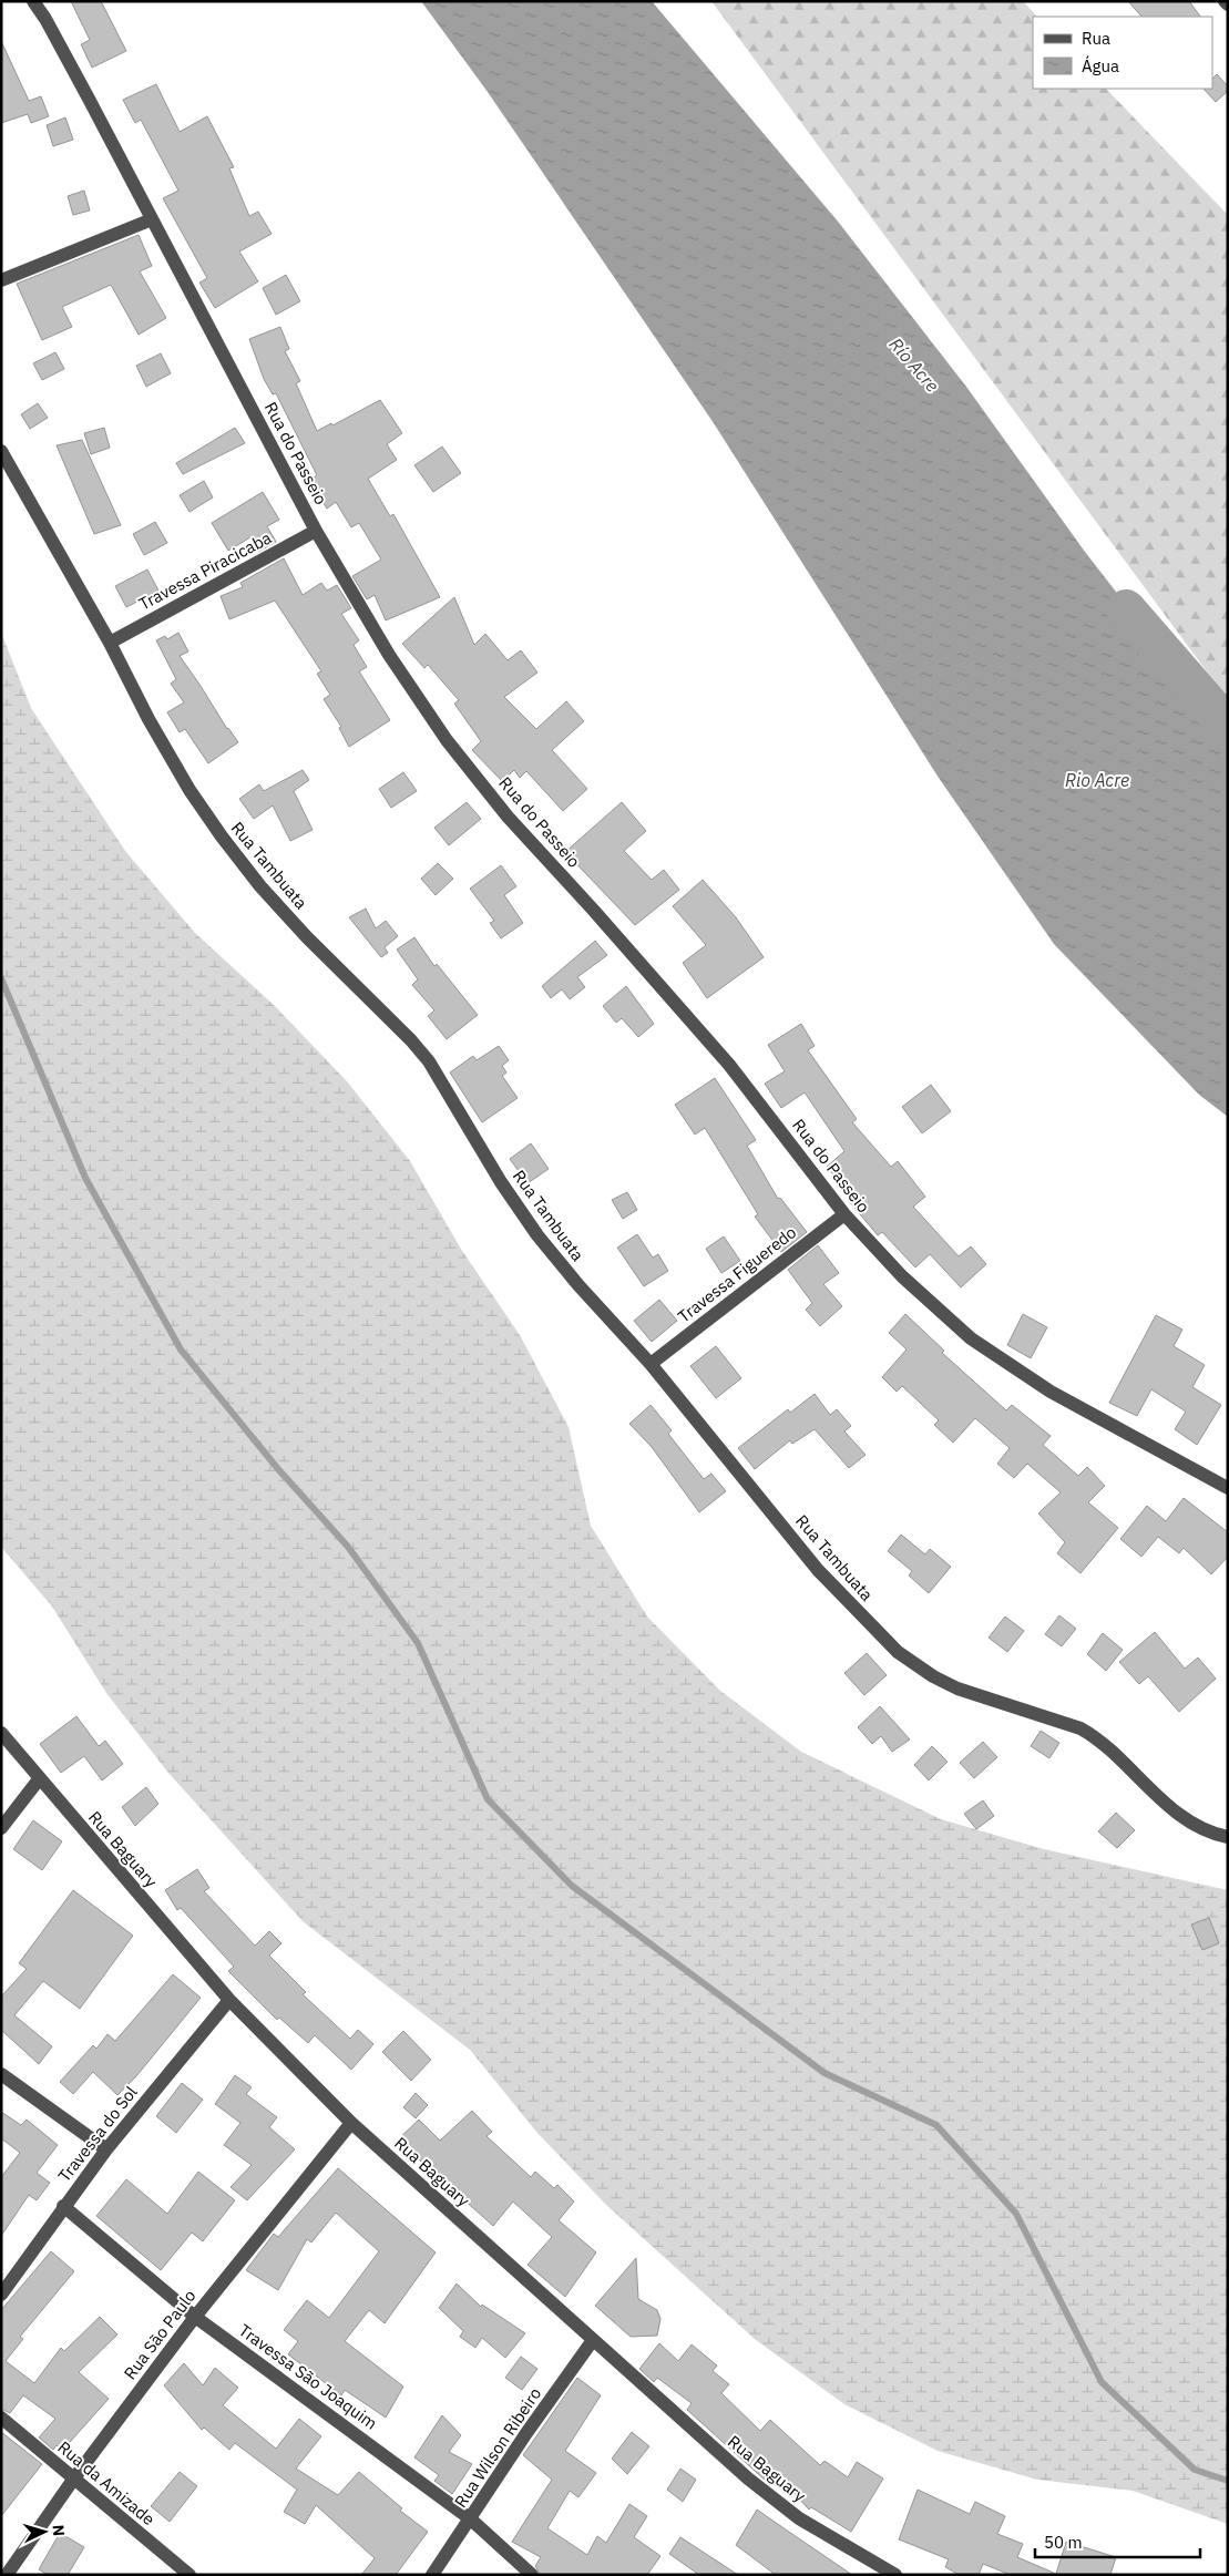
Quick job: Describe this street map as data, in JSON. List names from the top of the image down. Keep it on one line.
{"streets":{"street":["Rua do Passeio","Travessa Piracicaba","Rua Tambuata","Travessa Figueredo","Rua Baguary","Travessa do Sol","Rua São Paulo","Travessa São Joaquim","Rua Wilson Ribeiro","Rua da Amizade"]},"crossings":[["Rua do Passeio","Travessa Piracicaba"],["Rua do Passeio","Travessa Figueredo"],["Travessa Piracicaba","Rua Tambuata"],["Rua Tambuata","Travessa Figueredo"],["Rua Baguary","Travessa do Sol"],["Rua Baguary","Rua São Paulo"],["Rua Baguary","Rua Wilson Ribeiro"],["Travessa do Sol","Travessa São Joaquim"],["Rua São Paulo","Travessa São Joaquim"],["Rua São Paulo","Rua da Amizade"],["Travessa São Joaquim","Rua Wilson Ribeiro"]],"water":["Río Acre","Rio Acre"],"legend":["Rua","Água"],"scale_bar":"50 m","north":"right"}
